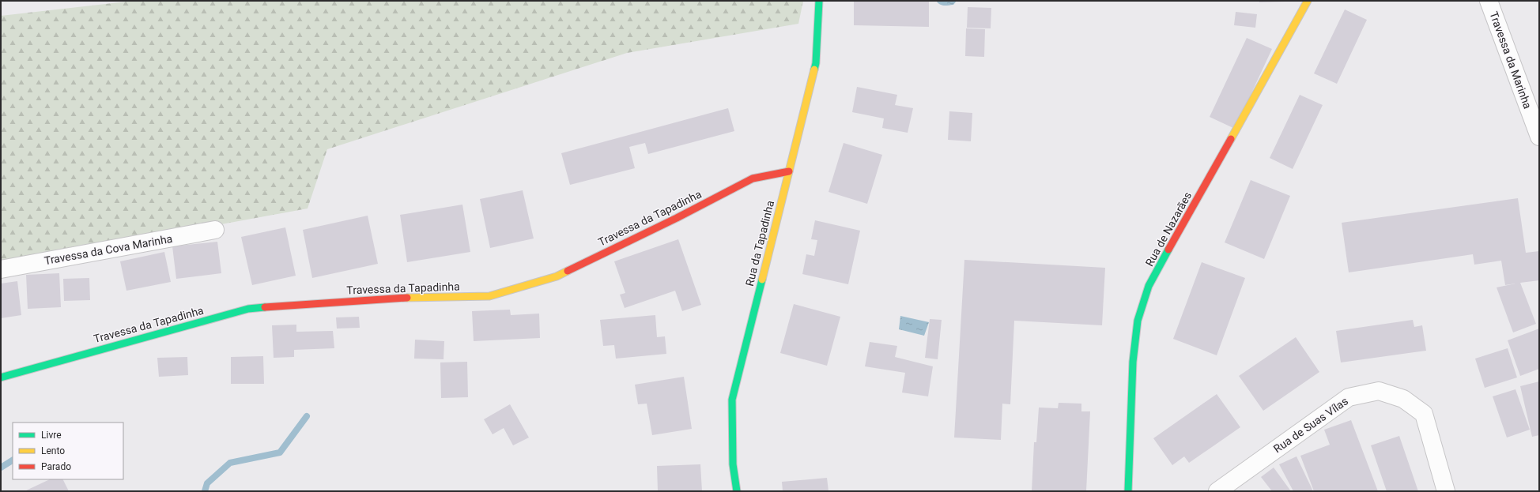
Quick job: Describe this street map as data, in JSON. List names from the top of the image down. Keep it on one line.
{"streets":{"street":["Travessa da Marinha","Travessa da Tapadinha","Rua de Nazarães","Rua da Tapadinha","Travessa da Cova Marinha","Rua de Suas Vílas"]},"crossings":[["Travessa da Tapadinha","Rua da Tapadinha"]],"legend":["Livre","Lento","Parado"]}
